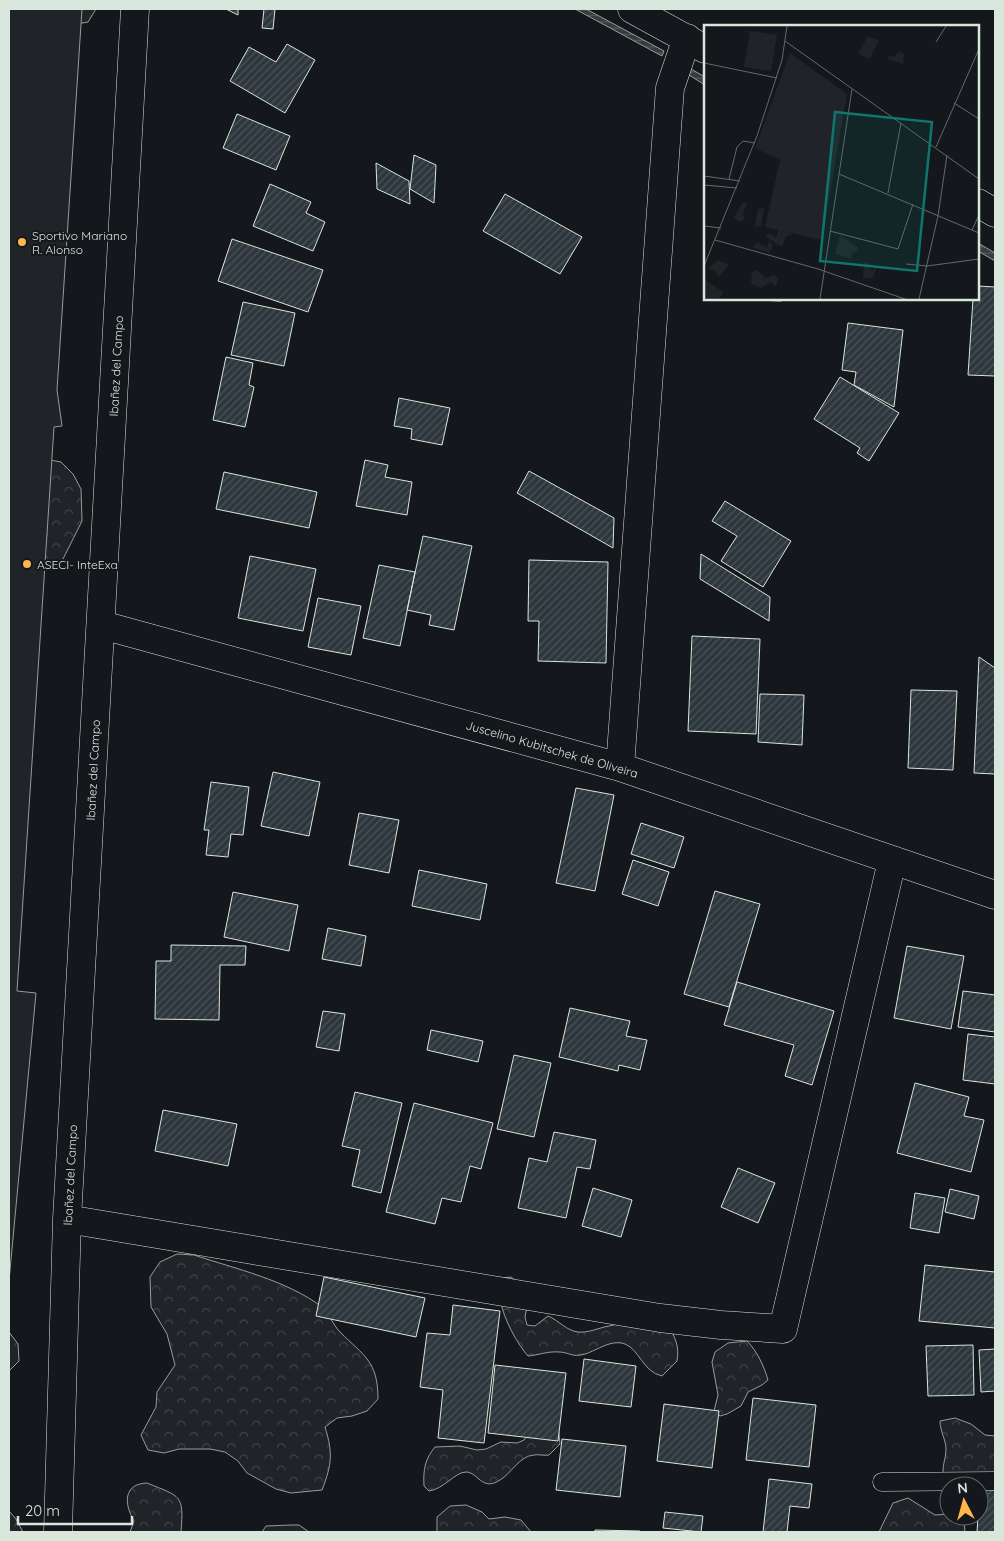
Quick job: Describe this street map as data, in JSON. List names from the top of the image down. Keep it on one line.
{"streets":{"street":["Ibañez del Campo","Juscelino Kubitschek de Oliveira"]},"crossings":[["Ibañez del Campo","Juscelino Kubitschek de Oliveira"]],"places":["Sportivo Mariano R. Alonso","ASECI- InteExa"],"scale_bar":"20 m","north":"top"}
